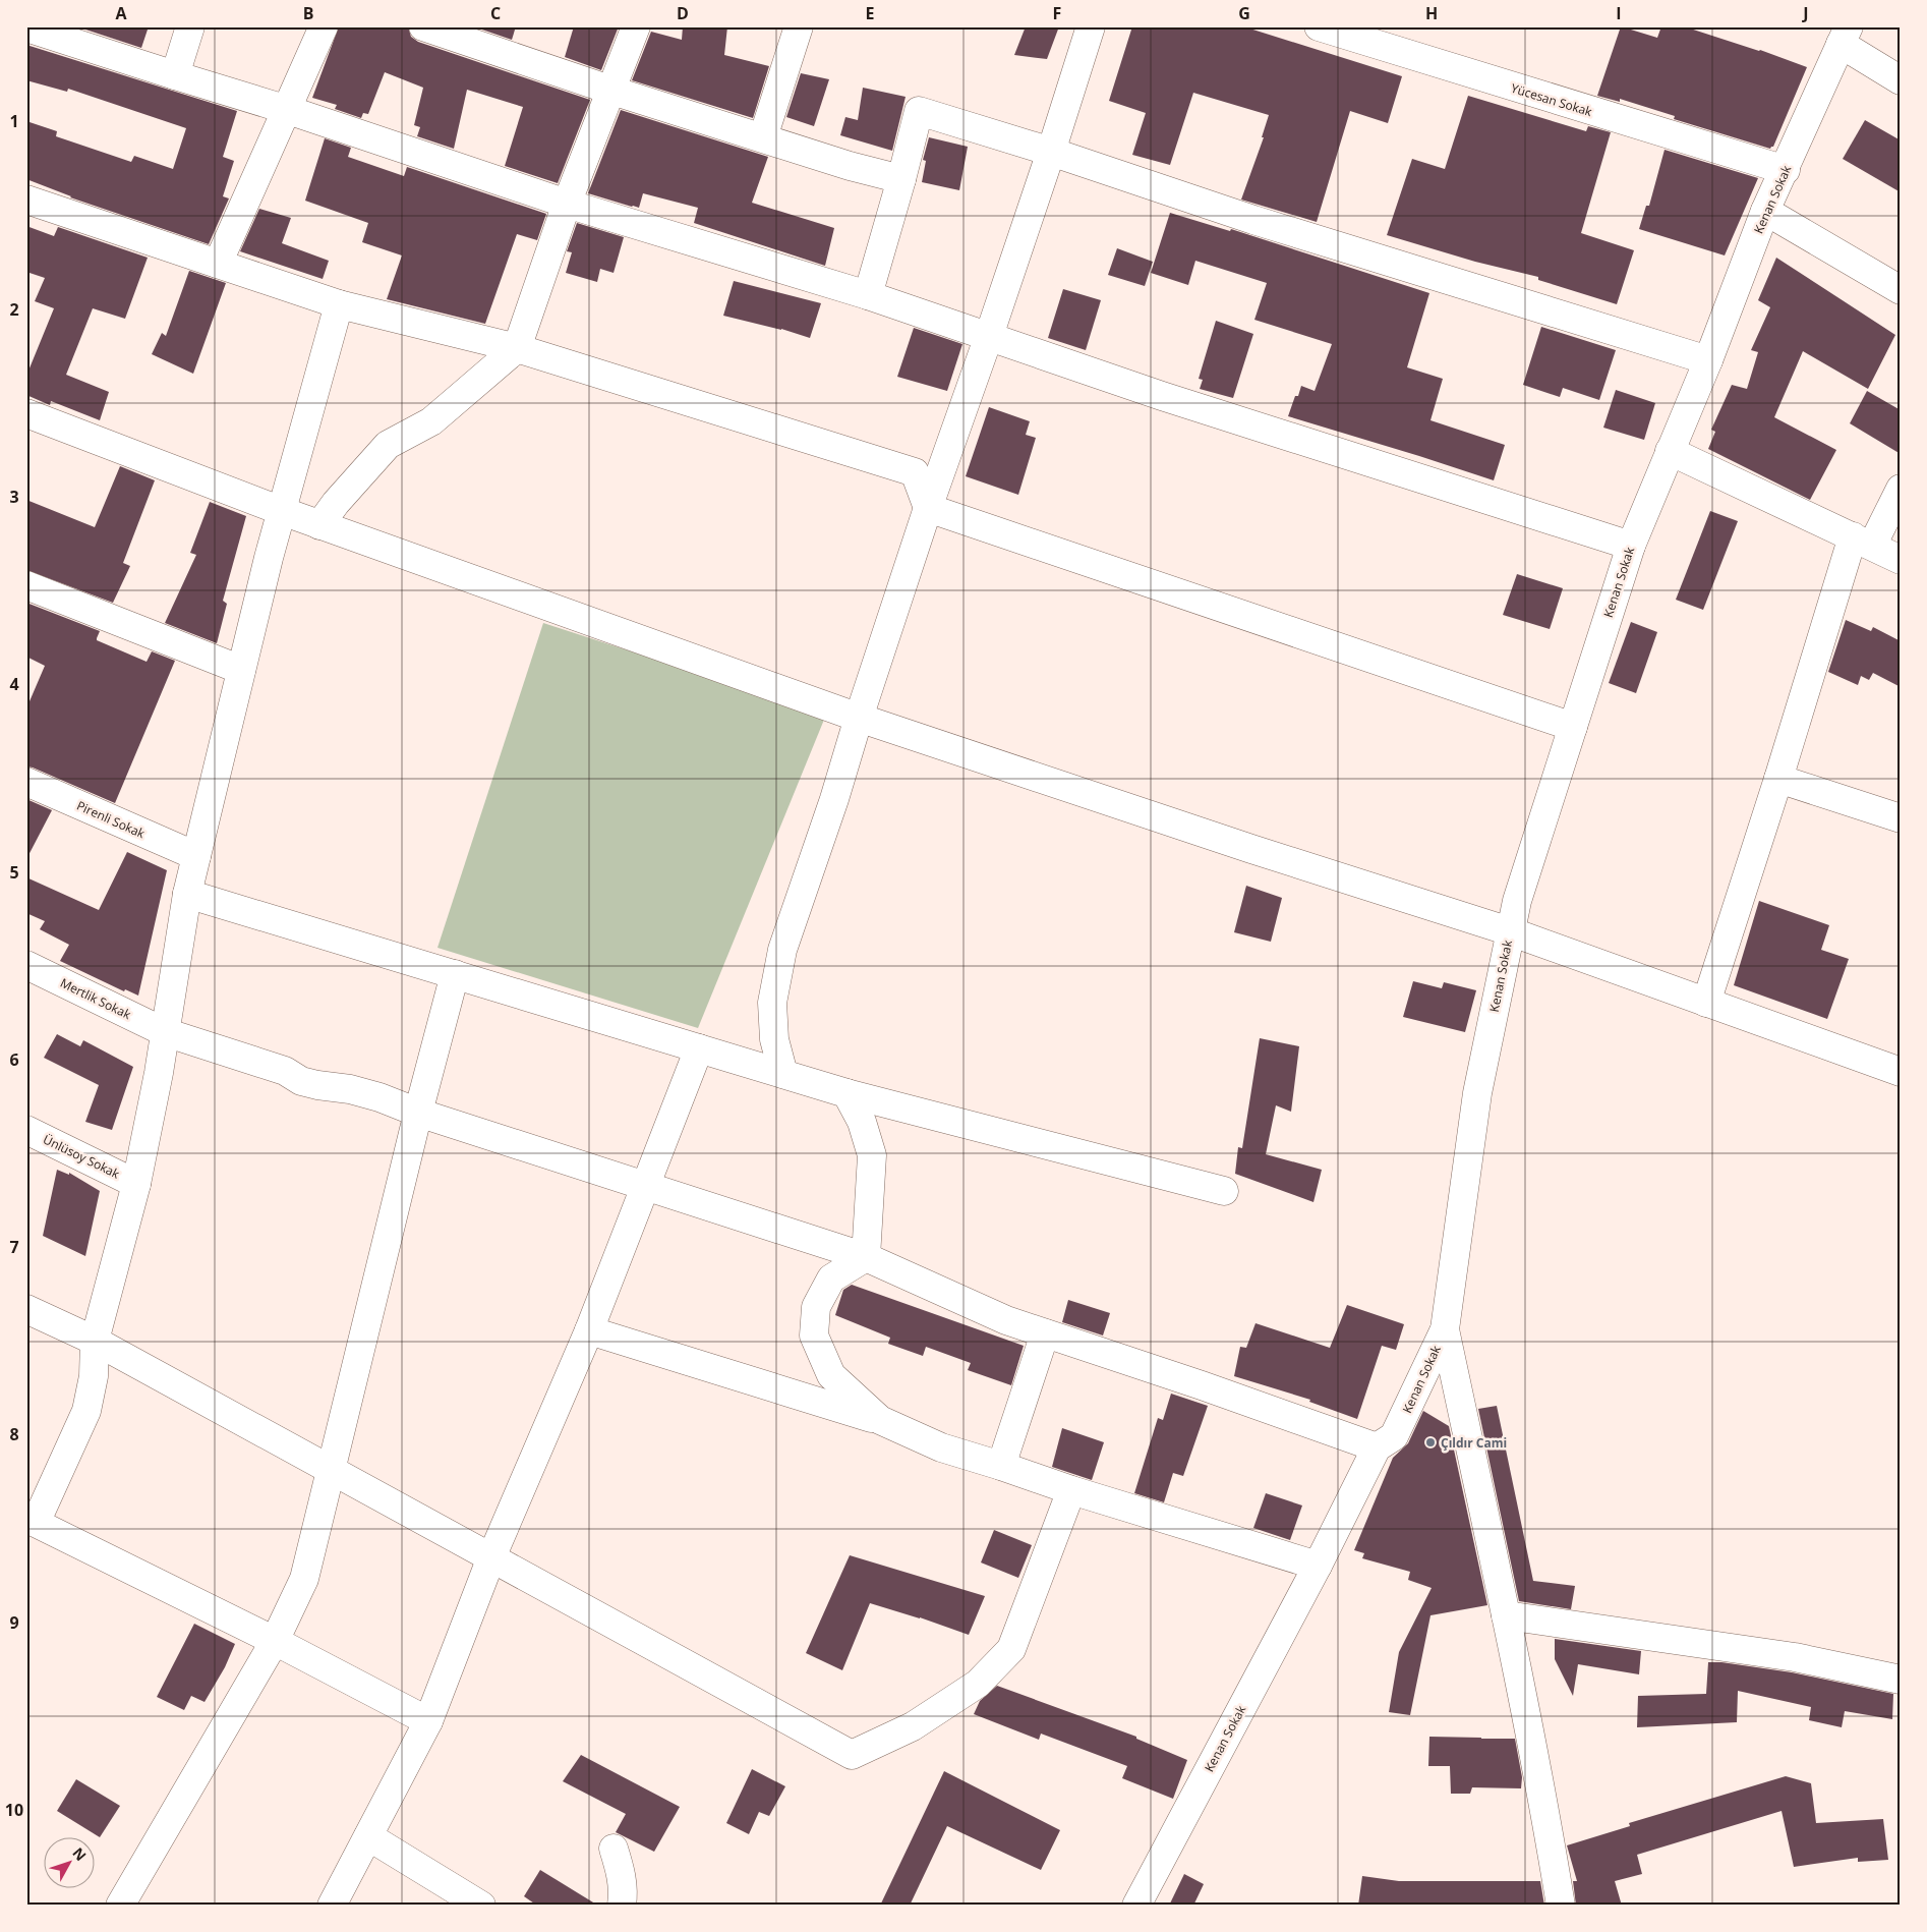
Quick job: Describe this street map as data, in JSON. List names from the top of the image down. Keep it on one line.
{"streets":{"street":["Yücesan Sokak","Kenan Sokak","Pirenli Sokak","Mertlik Sokak","Ünlüsoy Sokak"]},"crossings":[["Yücesan Sokak","Kenan Sokak"],["Kenan Sokak","Mertlik Sokak"]],"places":["Çıldır Cami"],"north":"top right","grid":{"columns":["A","B","C","D","E","F","G","H","I","J"],"rows":["1","2","3","4","5","6","7","8","9","10"]}}
